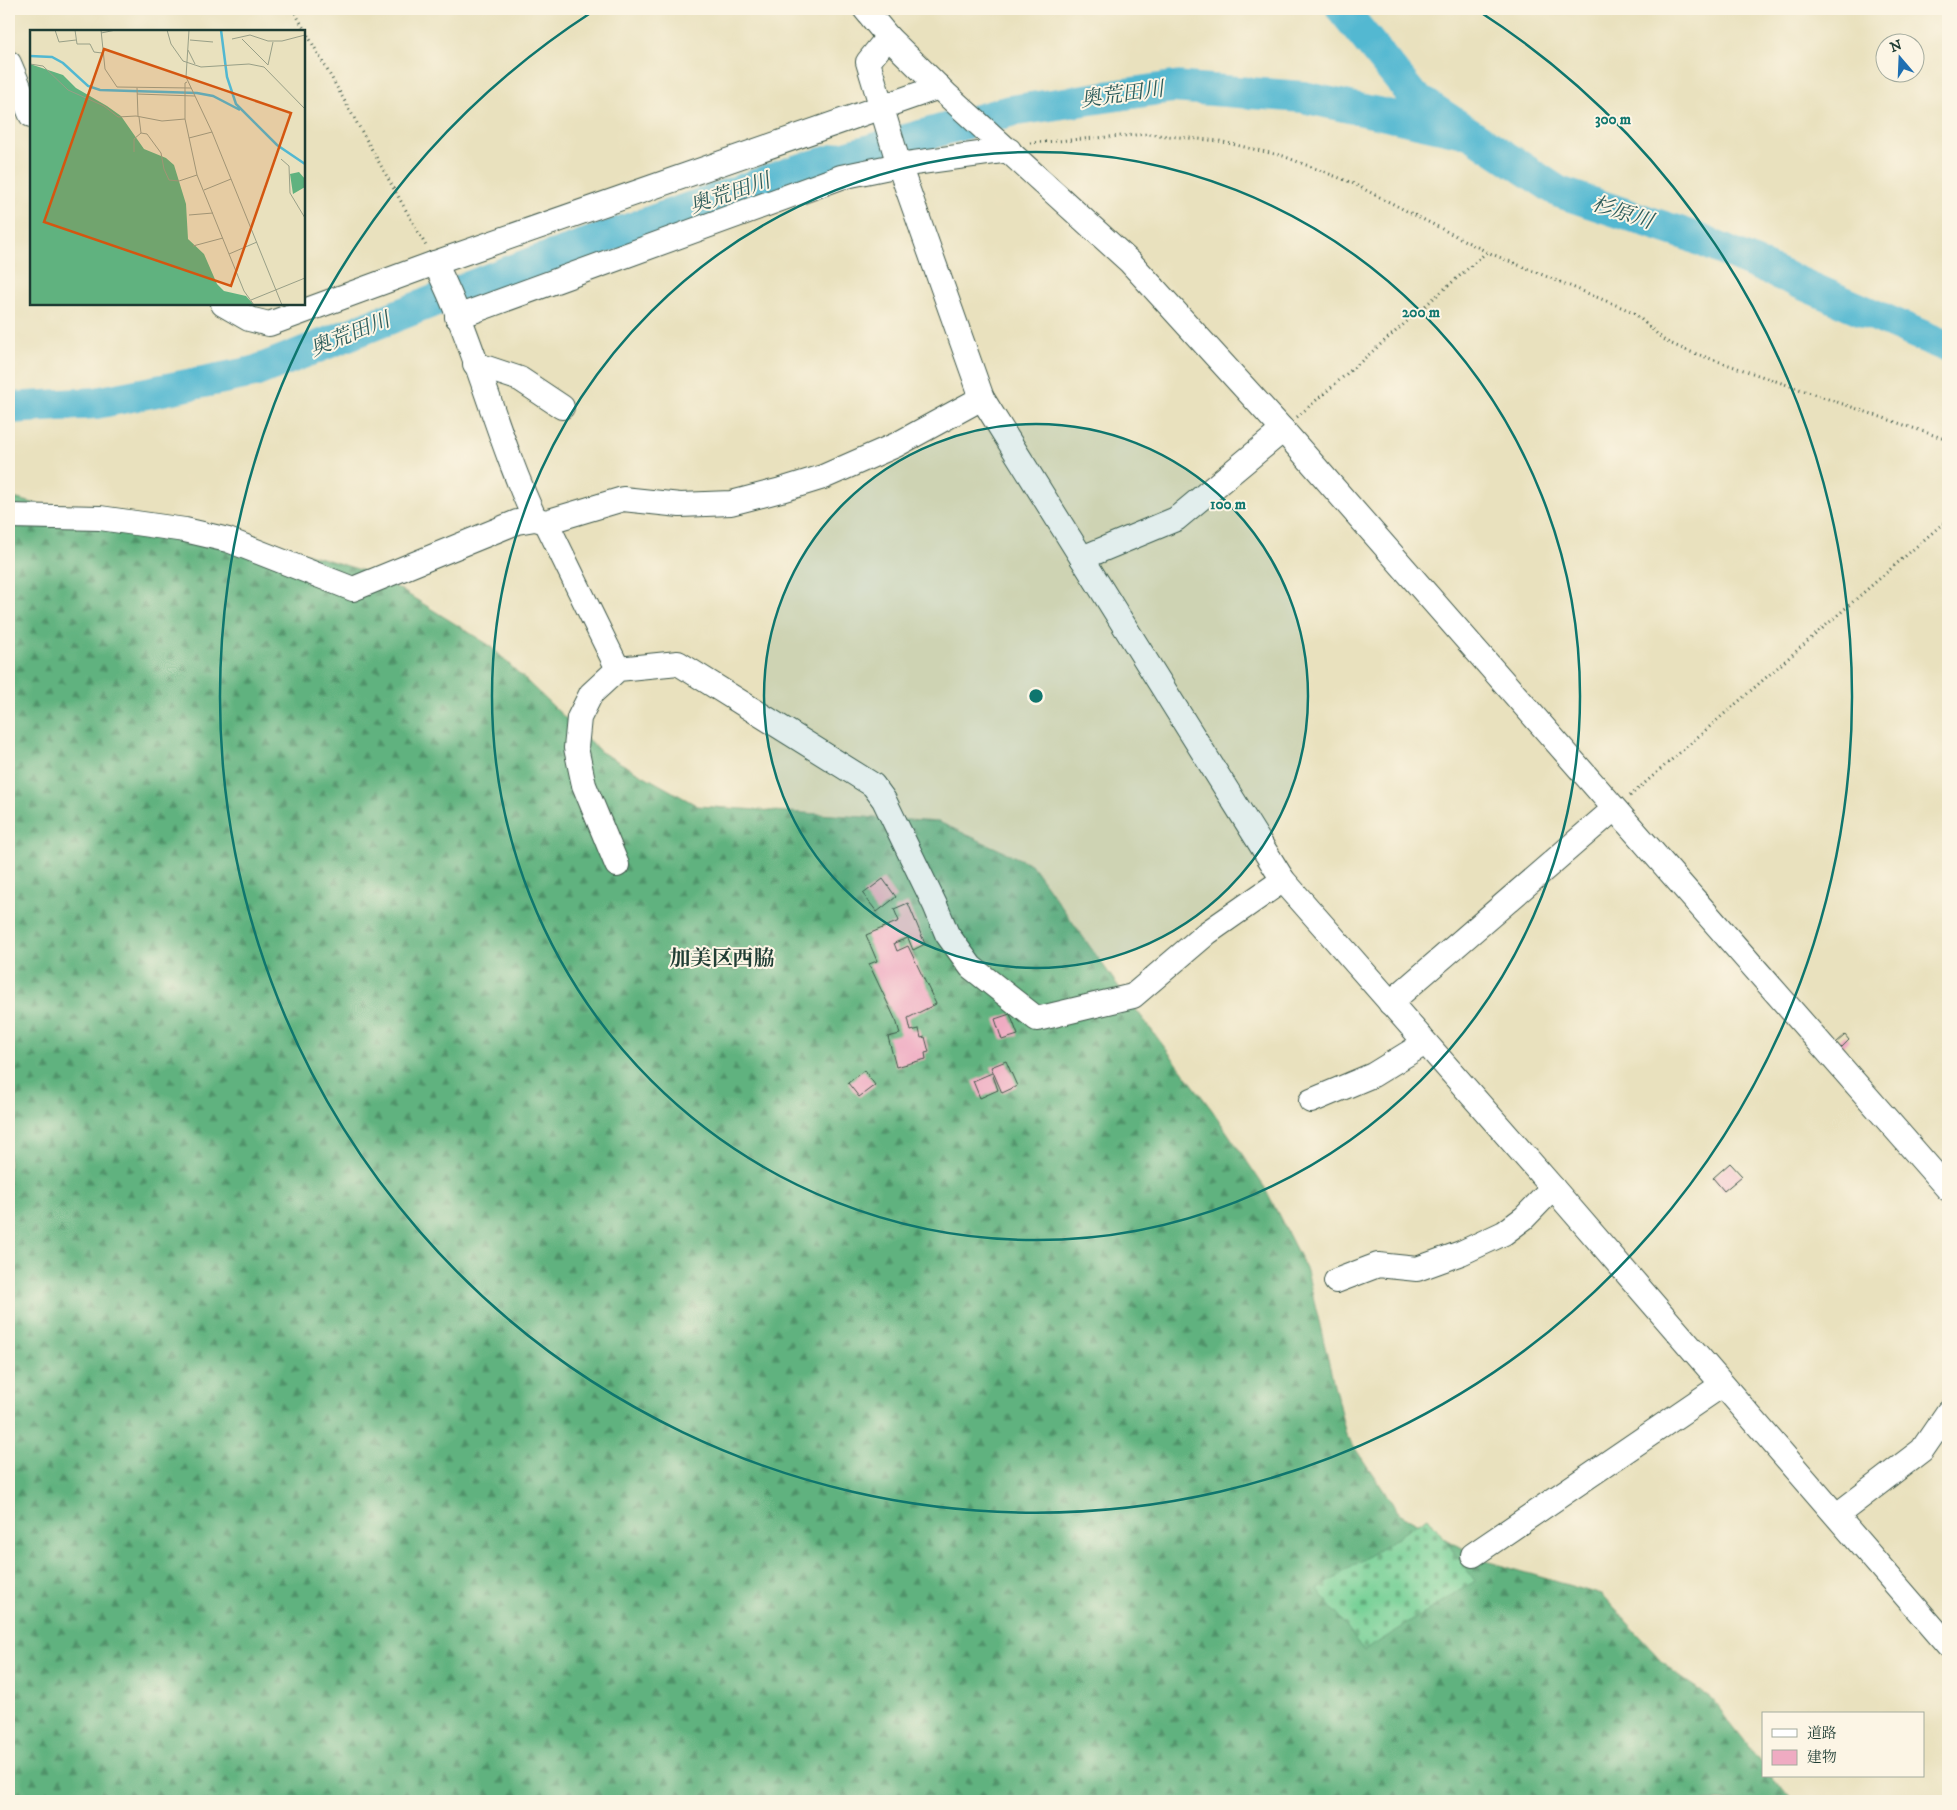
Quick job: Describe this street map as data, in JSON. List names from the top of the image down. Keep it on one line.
{"districts":["加美区西脇"],"water":["奥荒田川","杉原川"],"legend":["道路","建物"],"north":"top","rings":["300 m","200 m","100 m"]}
